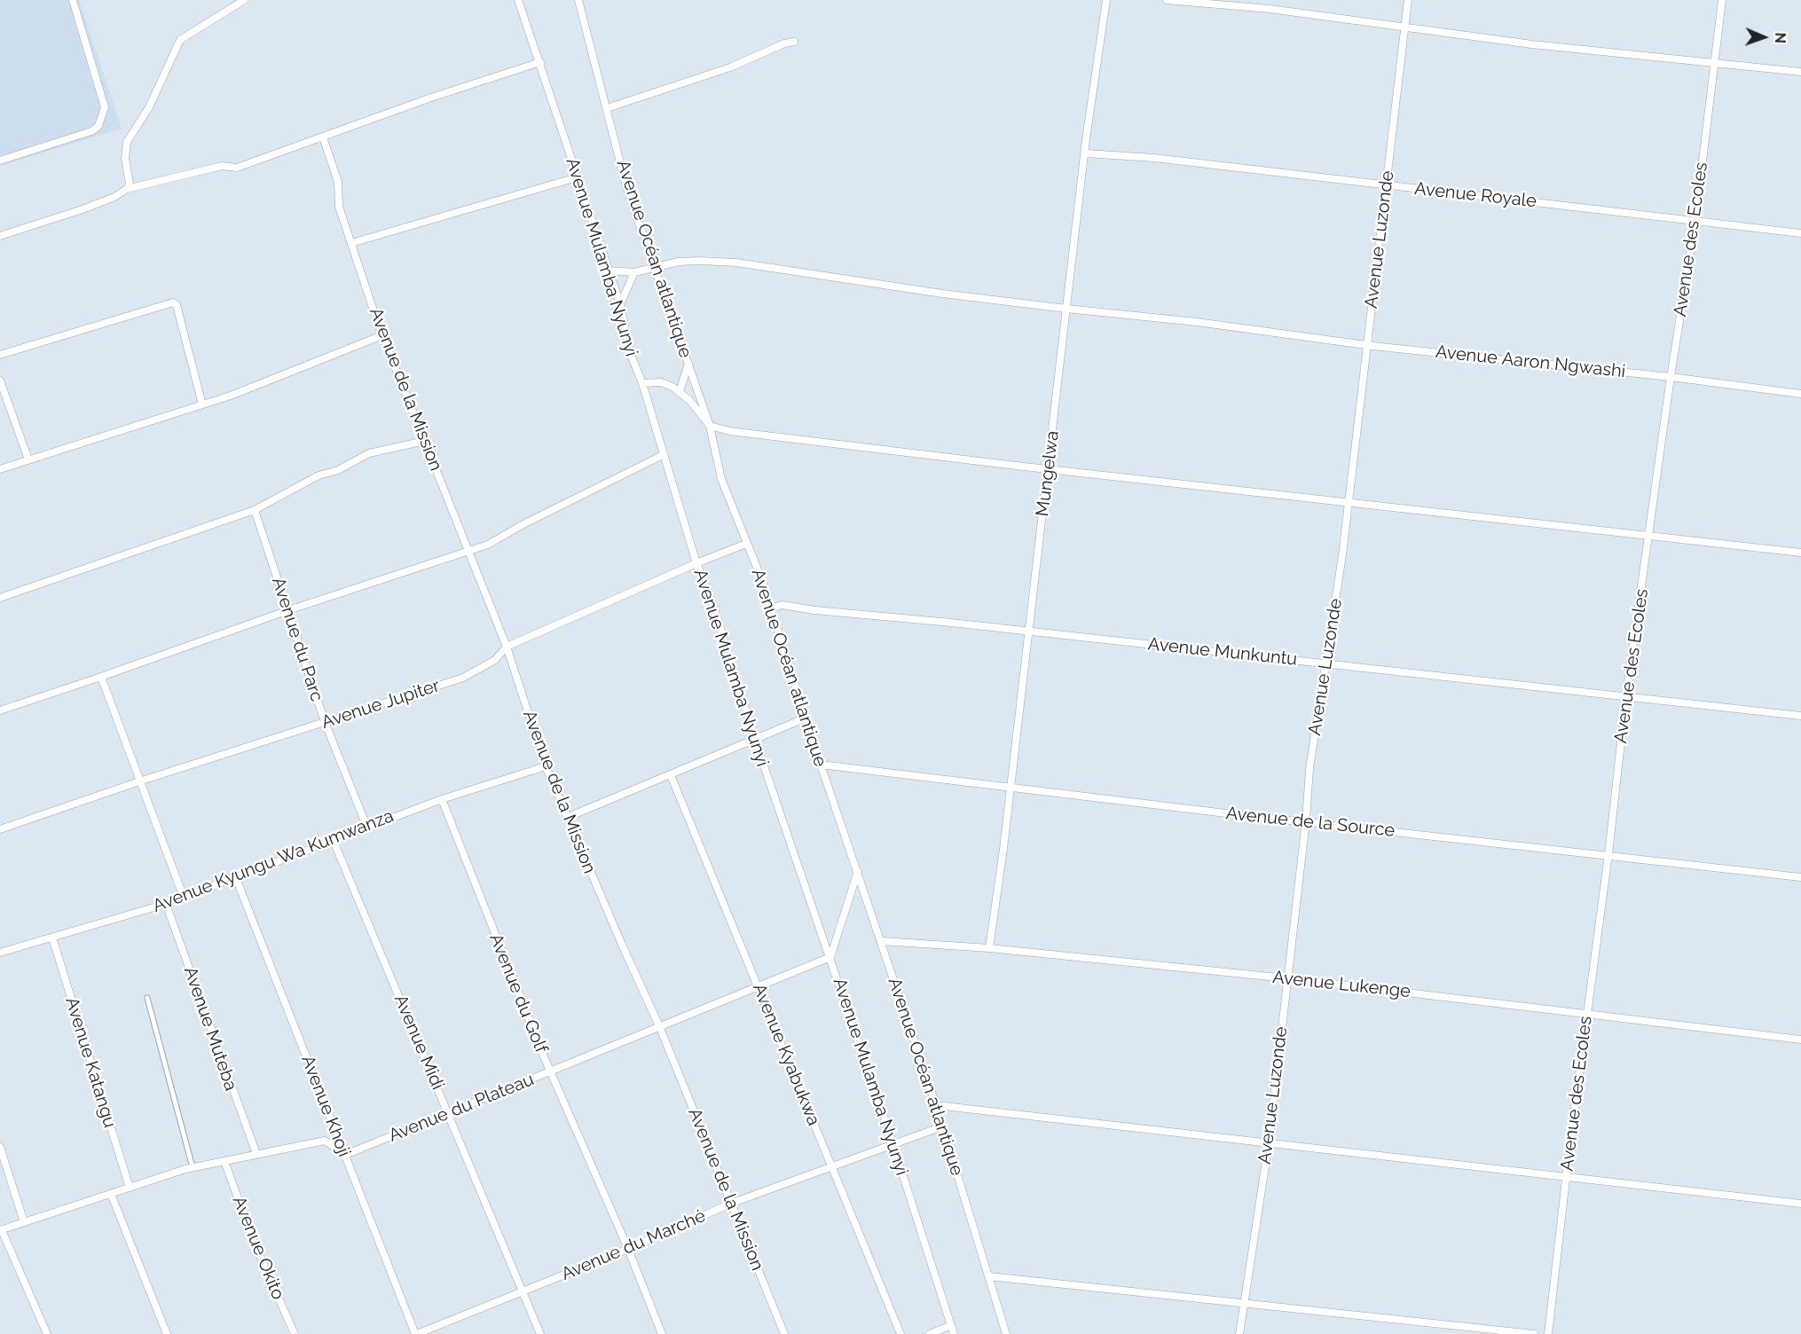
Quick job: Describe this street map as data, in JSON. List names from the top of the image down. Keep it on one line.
{"streets":{"street":["Avenue Royale","Avenue Luzonde","Avenue des Ecoles","Avenue Mulamba Nyunyi","Avenue Océan atlantique","Avenue Aaron Ngwashi","Avenue de la Mission","Mungelwa","Avenue du Parc","Avenue Munkuntu","Avenue Jupiter","Avenue de la Source","Avenue Kyungu Wa Kumwanza","Avenue Lukenge","Avenue du Golf","Avenue Muteba","Avenue Midi","Avenue Kyabukwa","Avenue Katangu","Avenue Khoji","Avenue du Plateau","Avenue du Marché","Avenue Okito"]},"crossings":[["Avenue Royale","Avenue Luzonde"],["Avenue Royale","Avenue des Ecoles"],["Avenue Royale","Mungelwa"],["Avenue Luzonde","Avenue Aaron Ngwashi"],["Avenue Luzonde","Avenue Munkuntu"],["Avenue Luzonde","Avenue de la Source"],["Avenue Luzonde","Avenue Lukenge"],["Avenue des Ecoles","Avenue Aaron Ngwashi"],["Avenue des Ecoles","Avenue Munkuntu"],["Avenue des Ecoles","Avenue de la Source"],["Avenue des Ecoles","Avenue Lukenge"],["Avenue Mulamba Nyunyi","Avenue Aaron Ngwashi"],["Avenue Mulamba Nyunyi","Avenue Jupiter"],["Avenue Mulamba Nyunyi","Avenue du Plateau"],["Avenue Mulamba Nyunyi","Avenue du Marché"],["Avenue Océan atlantique","Avenue Aaron Ngwashi"],["Avenue Océan atlantique","Avenue Munkuntu"],["Avenue Océan atlantique","Avenue Jupiter"],["Avenue Océan atlantique","Avenue de la Source"],["Avenue Océan atlantique","Avenue Lukenge"],["Avenue Océan atlantique","Avenue du Marché"],["Avenue Aaron Ngwashi","Mungelwa"],["Avenue de la Mission","Avenue Jupiter"],["Avenue de la Mission","Avenue Kyungu Wa Kumwanza"],["Avenue de la Mission","Avenue du Plateau"],["Avenue de la Mission","Avenue du Marché"],["Mungelwa","Avenue Munkuntu"],["Mungelwa","Avenue de la Source"],["Mungelwa","Avenue Lukenge"],["Avenue du Parc","Avenue Jupiter"],["Avenue du Parc","Avenue Kyungu Wa Kumwanza"],["Avenue Kyungu Wa Kumwanza","Avenue du Golf"],["Avenue Kyungu Wa Kumwanza","Avenue Muteba"],["Avenue Kyungu Wa Kumwanza","Avenue Midi"],["Avenue Kyungu Wa Kumwanza","Avenue Katangu"],["Avenue Kyungu Wa Kumwanza","Avenue Khoji"],["Avenue du Golf","Avenue du Plateau"],["Avenue du Golf","Avenue du Marché"],["Avenue Midi","Avenue du Plateau"],["Avenue Midi","Avenue du Marché"],["Avenue Kyabukwa","Avenue du Plateau"],["Avenue Kyabukwa","Avenue du Marché"],["Avenue Khoji","Avenue du Plateau"],["Avenue Khoji","Avenue du Marché"]],"north":"right"}
